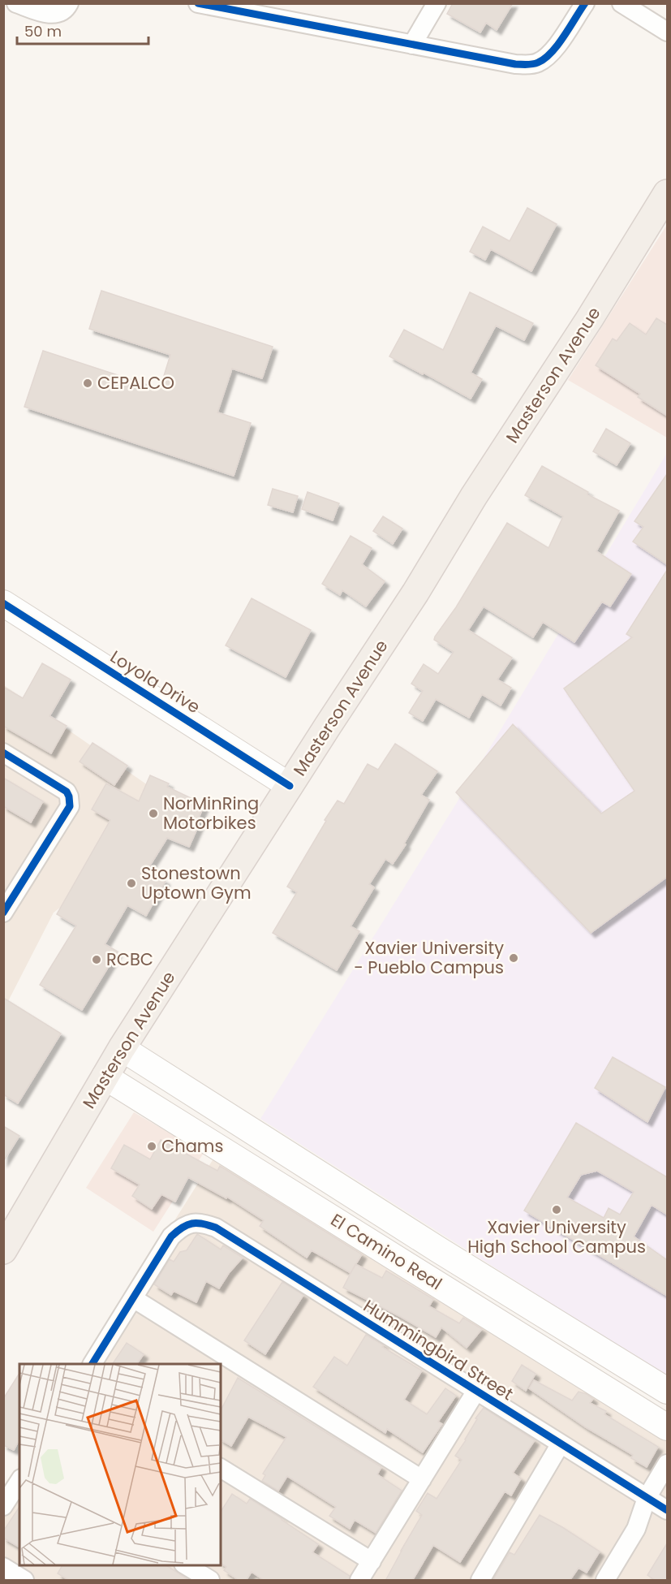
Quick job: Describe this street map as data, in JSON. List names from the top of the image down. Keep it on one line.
{"streets":{"main road":["Masterson Avenue"],"street":["Loyola Drive","El Camino Real","Hummingbird Street"]},"crossings":[["Masterson Avenue","Loyola Drive"],["Masterson Avenue","El Camino Real"]],"places":["CEPALCO","NorMinRing Motorbikes","Stonestown Uptown Gym","Xavier University - Pueblo Campus","RCBC","Chams","Xavier University High School Campus"],"scale_bar":"50 m"}
